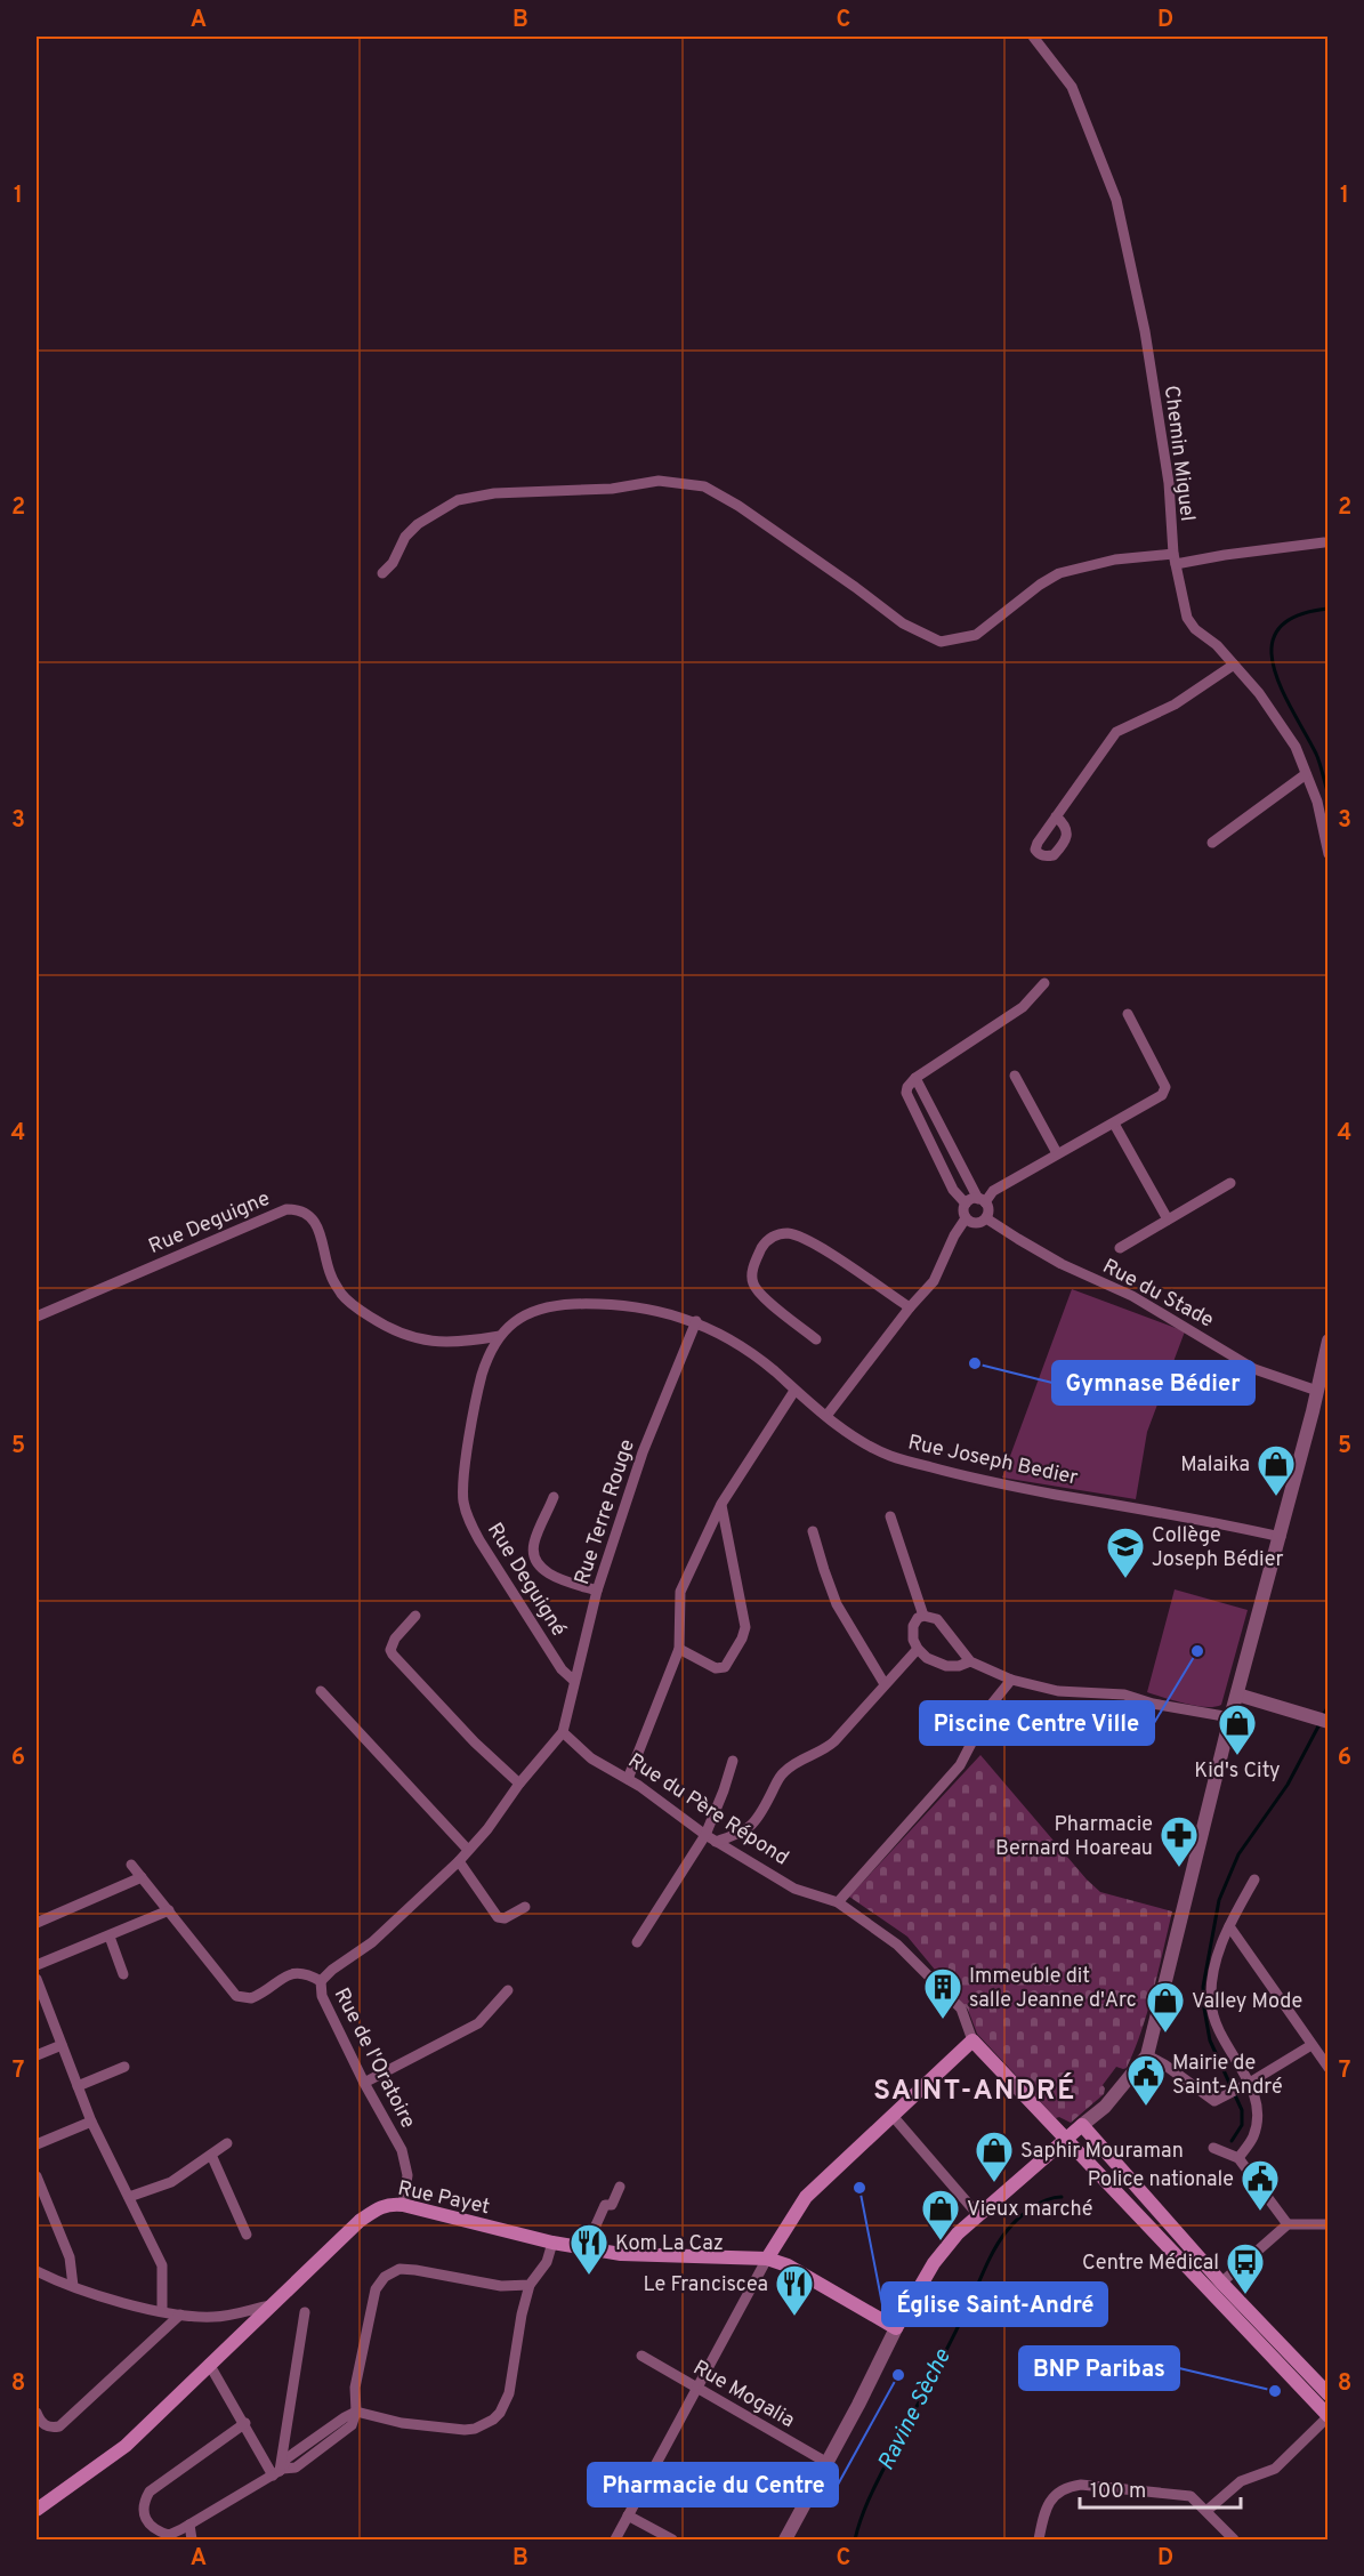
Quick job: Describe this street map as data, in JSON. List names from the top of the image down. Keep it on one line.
{"streets":{"main road":["Rue du Père Répond","Rue Payet"],"street":["Chemin Miguel","Rue Deguigne","Rue du Stade","Rue Joseph Bedier","Rue Terre Rouge","Rue Deguigné","Rue de l'Oratoire","Rue Mogalia"]},"crossings":[["Rue Deguigne","Rue Deguigné"],["Rue Joseph Bedier","Rue Terre Rouge"],["Rue Joseph Bedier","Rue Deguigné"],["Rue Terre Rouge","Rue Deguigné"],["Rue Terre Rouge","Rue du Père Répond"],["Rue Terre Rouge","Rue de l'Oratoire"],["Rue de l'Oratoire","Rue Payet"]],"districts":["SAINT-ANDRÉ"],"water":["Ravine Sèche"],"places":{"other":["Gymnase Bédier","Piscine Centre Ville","Église Saint-André","Pharmacie du Centre","BNP Paribas"],"shop":["Malaika","Kid's City","Valley Mode","Saphir Mouraman","Vieux marché"],"school or university":["Collège Joseph Bédier"],"pharmacy":["Pharmacie Bernard Hoareau"],"building":["Immeuble dit salle Jeanne d'Arc"],"public building":["Mairie de Saint-André","Police nationale"],"restaurant":["Kom La Caz","Le Franciscea"],"bus stop":["Centre Médical"]},"scale_bar":"100 m","grid":{"columns":["A","B","C","D"],"rows":["1","2","3","4","5","6","7","8"]}}
